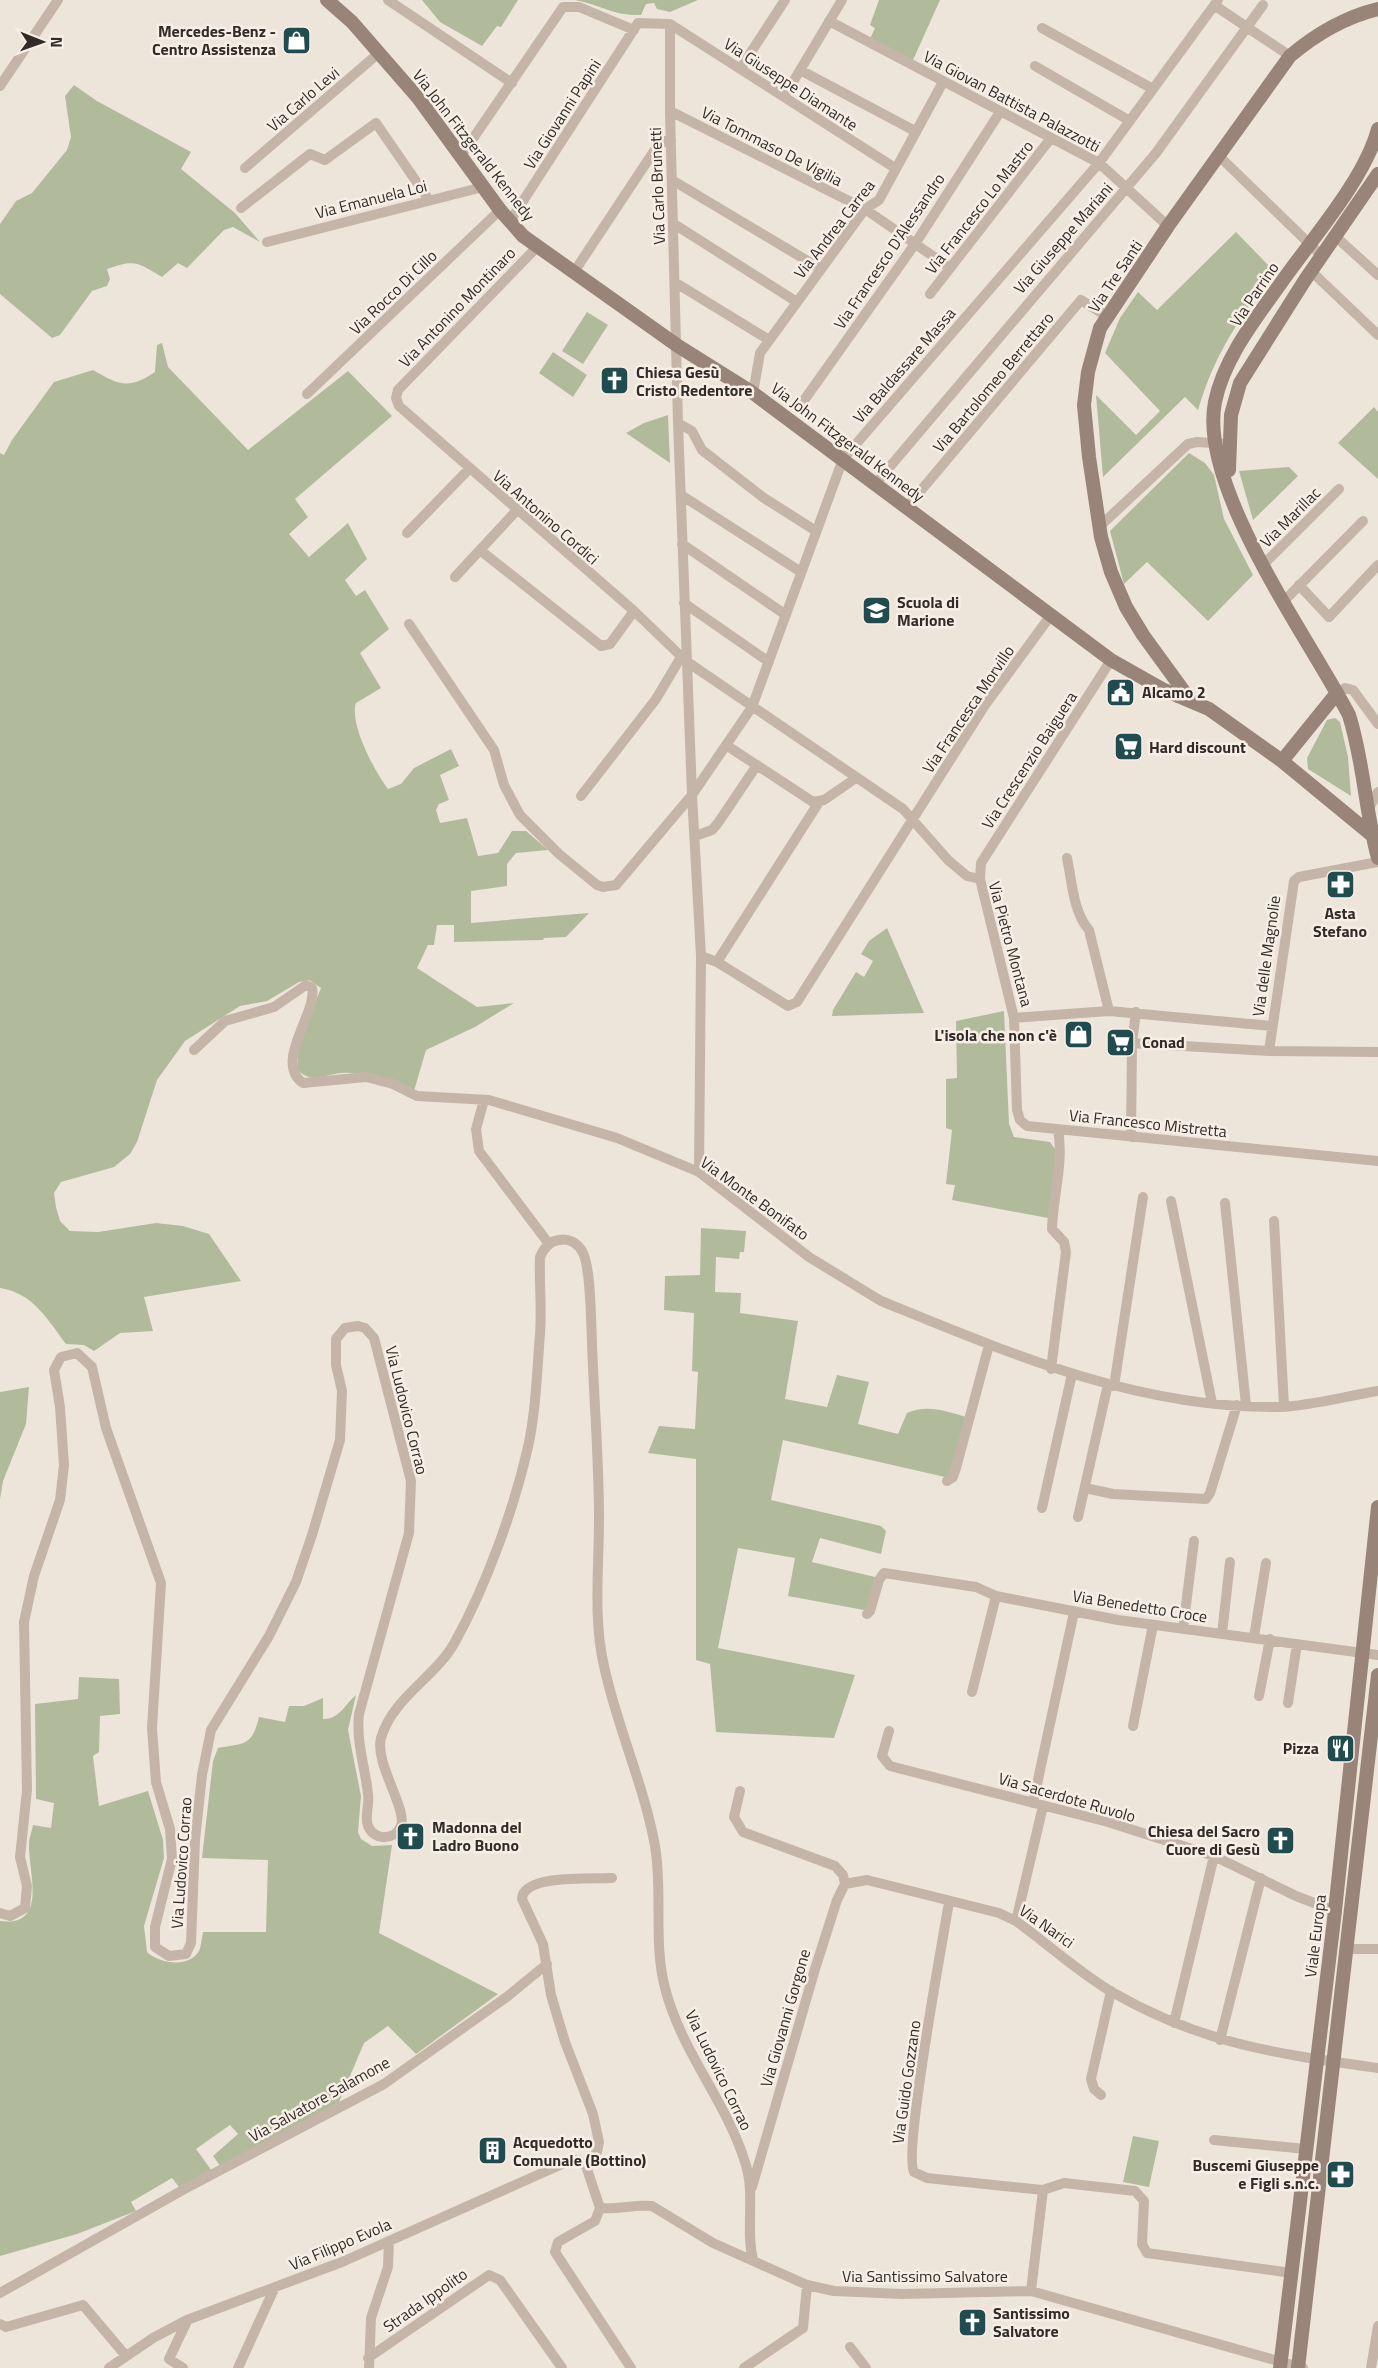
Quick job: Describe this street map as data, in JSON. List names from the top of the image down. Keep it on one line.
{"streets":{"street":["Via Giuseppe Diamante","Via Carlo Levi","Via Giovan Battista Palazzotti","Via Giovanni Papini","Via John Fitzgerald Kennedy","Via Tommaso De Vigilia","Via Carlo Brunetti","Via Emanuela Loi","Via Francesco Lo Mastro","Via Andrea Carrea","Via Giuseppe Mariani","Via Francesco D'Alessandro","Via Tre Santi","Via Rocco Di Cillo","Via Parrino","Via Antonino Montinaro","Via Baldassare Massa","Via Bartolomeo Berrettaro","Via Antonino Cordici","Via Marillac","Via Francesca Morvillo","Via Crescenzio Baiguera","Via Pietro Montana","Via delle Magnolie","Via Francesco Mistretta","Via Monte Bonifato","Via Ludovico Corrao","Via Benedetto Croce","Via Sacerdote Ruvolo","Via Narici","Viale Europa","Via Giovanni Gorgone","Via Guido Gozzano","Via Salvatore Salamone","Via Filippo Evola","Via Santissimo Salvatore","Strada Ippolito"]},"crossings":[["Via Giuseppe Diamante","Via Carlo Brunetti"],["Via Giuseppe Diamante","Via Andrea Carrea"],["Via Carlo Levi","Via John Fitzgerald Kennedy"],["Via Giovan Battista Palazzotti","Via Francesco Lo Mastro"],["Via Giovan Battista Palazzotti","Via Andrea Carrea"],["Via Giovan Battista Palazzotti","Via Giuseppe Mariani"],["Via Giovan Battista Palazzotti","Via Francesco D'Alessandro"],["Via Giovan Battista Palazzotti","Via Tre Santi"],["Via Giovan Battista Palazzotti","Via Baldassare Massa"],["Via Giovanni Papini","Via John Fitzgerald Kennedy"],["Via John Fitzgerald Kennedy","Via Carlo Brunetti"],["Via John Fitzgerald Kennedy","Via Emanuela Loi"],["Via John Fitzgerald Kennedy","Via Andrea Carrea"],["Via John Fitzgerald Kennedy","Via Giuseppe Mariani"],["Via John Fitzgerald Kennedy","Via Tre Santi"],["Via John Fitzgerald Kennedy","Via Rocco Di Cillo"],["Via John Fitzgerald Kennedy","Via Parrino"],["Via John Fitzgerald Kennedy","Via Antonino Montinaro"],["Via John Fitzgerald Kennedy","Via Baldassare Massa"],["Via John Fitzgerald Kennedy","Via Bartolomeo Berrettaro"],["Via John Fitzgerald Kennedy","Via Francesca Morvillo"],["Via John Fitzgerald Kennedy","Via Crescenzio Baiguera"],["Via Tommaso De Vigilia","Via Carlo Brunetti"],["Via Tommaso De Vigilia","Via Francesco Lo Mastro"],["Via Tommaso De Vigilia","Via Andrea Carrea"],["Via Tommaso De Vigilia","Via Francesco D'Alessandro"],["Via Carlo Brunetti","Via Baldassare Massa"],["Via Carlo Brunetti","Via Antonino Cordici"],["Via Carlo Brunetti","Via Pietro Montana"],["Via Carlo Brunetti","Via Monte Bonifato"],["Via Tre Santi","Via Bartolomeo Berrettaro"],["Via Parrino","Via Marillac"],["Via Antonino Montinaro","Via Antonino Cordici"],["Via Baldassare Massa","Via Pietro Montana"],["Via Antonino Cordici","Via Pietro Montana"],["Via Francesca Morvillo","Via Pietro Montana"],["Via Crescenzio Baiguera","Via Pietro Montana"],["Via Pietro Montana","Via delle Magnolie"],["Via Pietro Montana","Via Francesco Mistretta"],["Via Ludovico Corrao","Via Giovanni Gorgone"],["Via Ludovico Corrao","Via Santissimo Salvatore"],["Via Benedetto Croce","Viale Europa"],["Via Sacerdote Ruvolo","Viale Europa"],["Via Narici","Viale Europa"],["Via Narici","Via Giovanni Gorgone"],["Via Narici","Via Guido Gozzano"],["Viale Europa","Via Santissimo Salvatore"]],"places":{"shop":["Mercedes-Benz - Centro Assistenza","L'isola che non c'è"],"church":["Chiesa Gesù Cristo Redentore","Madonna del Ladro Buono","Chiesa del Sacro Cuore di Gesù","Santissimo Salvatore"],"school or university":["Scuola di Marione"],"public building":["Alcamo 2"],"supermarket":["Hard discount","Conad"],"pharmacy":["Asta Stefano","Buscemi Giuseppe e Figli s.n.c."],"restaurant":["Pizza"],"building":["Acquedotto Comunale (Bottino)"]},"north":"right"}
